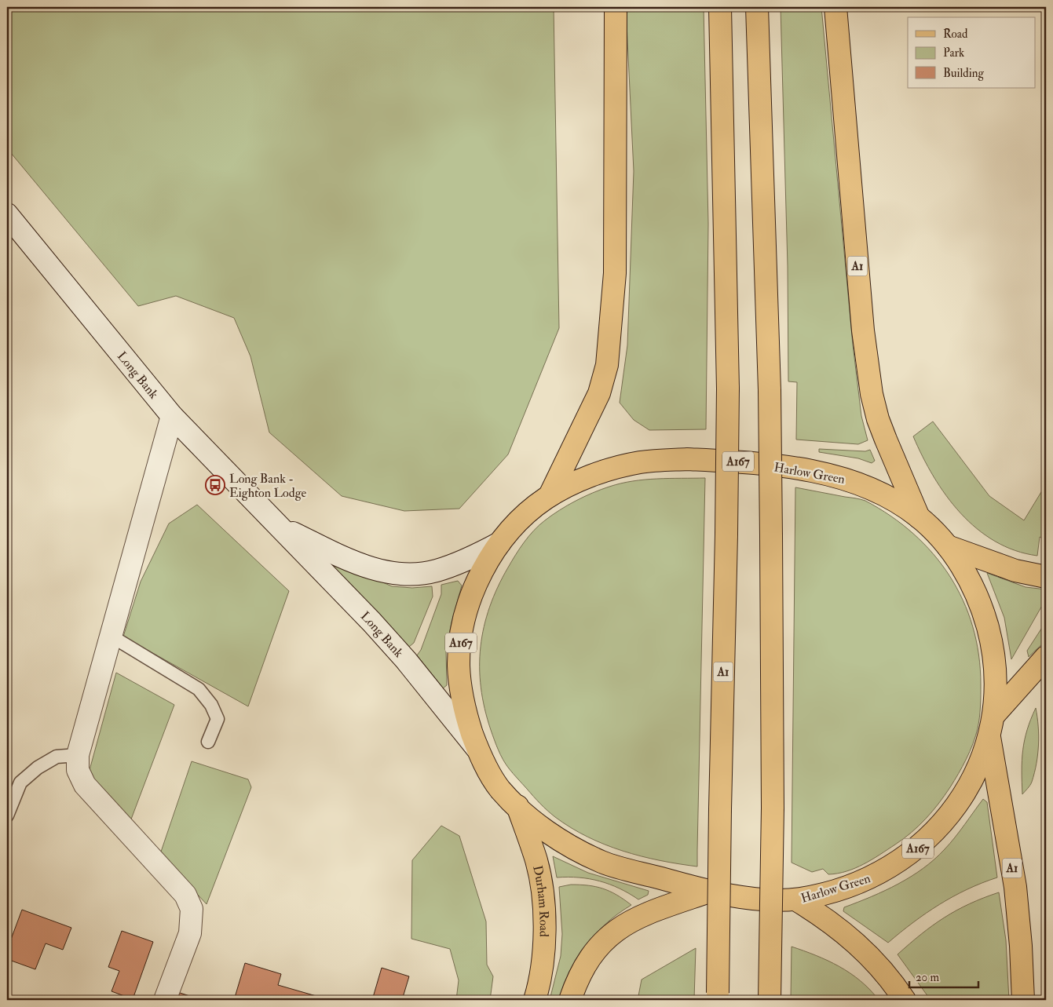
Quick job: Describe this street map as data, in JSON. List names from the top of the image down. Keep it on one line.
{"streets":{"main road":["A1","Long Bank","A167","Harlow Green","Durham Road"]},"crossings":[["A1","Harlow Green"],["Long Bank","Harlow Green"],["A167","Harlow Green"],["Harlow Green","Durham Road"]],"places":{"bus stop":["Long Bank - Eighton Lodge"]},"legend":["Road","Park","Building"],"scale_bar":"20 m"}
